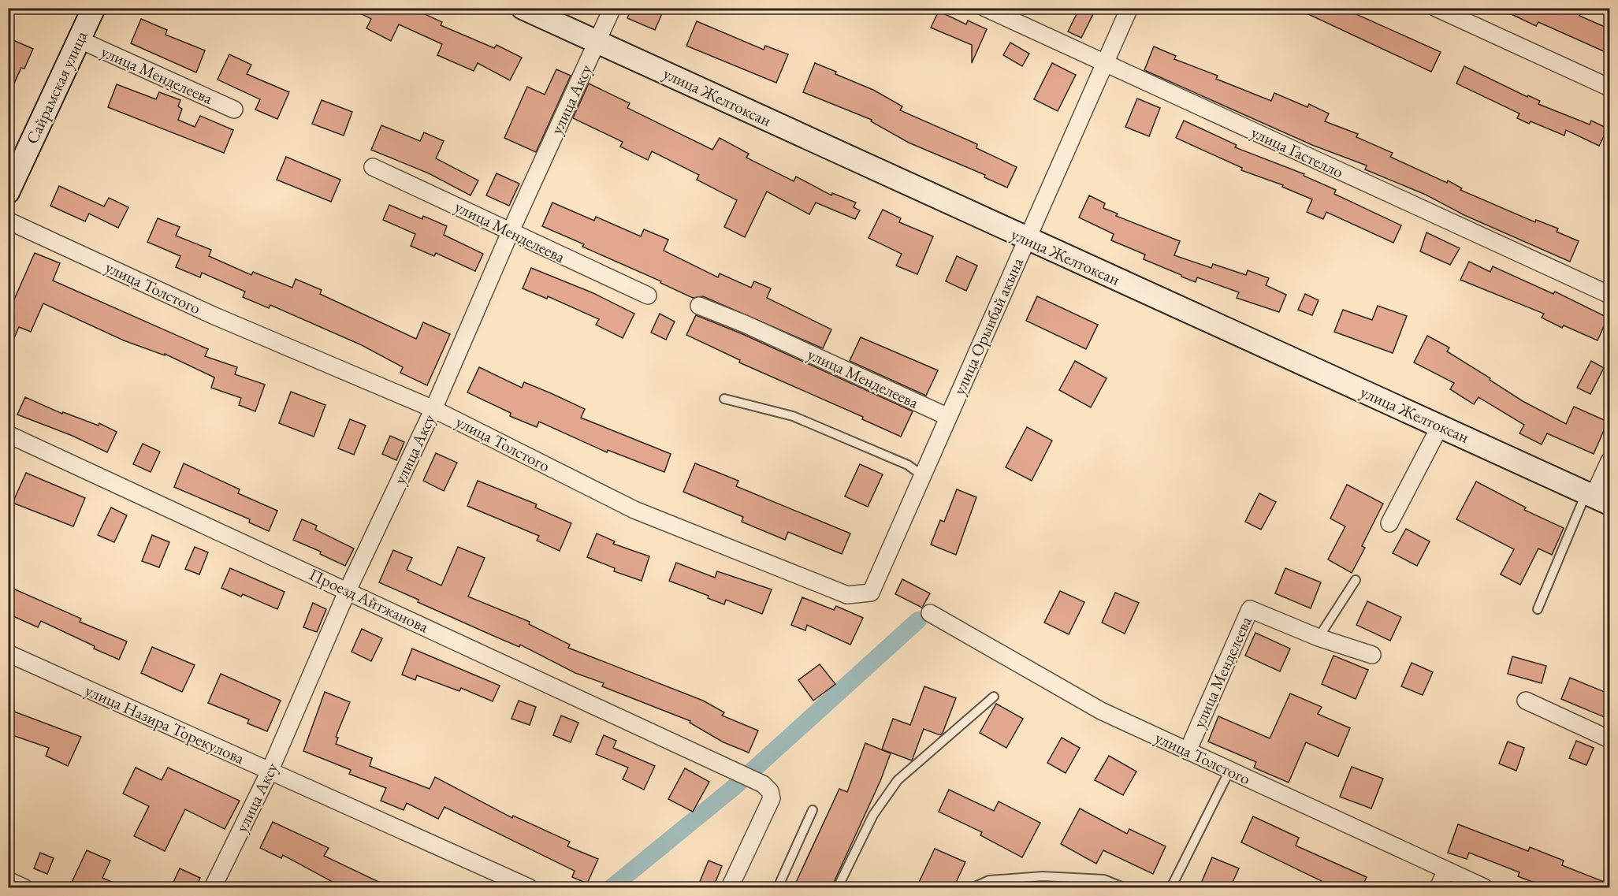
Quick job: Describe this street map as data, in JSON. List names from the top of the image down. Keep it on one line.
{"streets":{"main road":["Сайрамская улица","улица Желтоксан"],"street":["улица Менделеева","улица Аксу","улица Гастелло","улица Толстого","улица Орынбай акына","Проезд Айтжанова","улица Назира Торекулова"]},"crossings":[["улица Менделеева","Сайрамская улица"],["улица Менделеева","улица Аксу"],["улица Менделеева","улица Толстого"],["улица Менделеева","улица Орынбай акына"],["улица Желтоксан","улица Аксу"],["улица Желтоксан","улица Орынбай акына"],["улица Аксу","улица Толстого"],["улица Аксу","Проезд Айтжанова"],["улица Аксу","улица Назира Торекулова"],["улица Гастелло","улица Орынбай акына"],["улица Толстого","улица Орынбай акына"]]}
